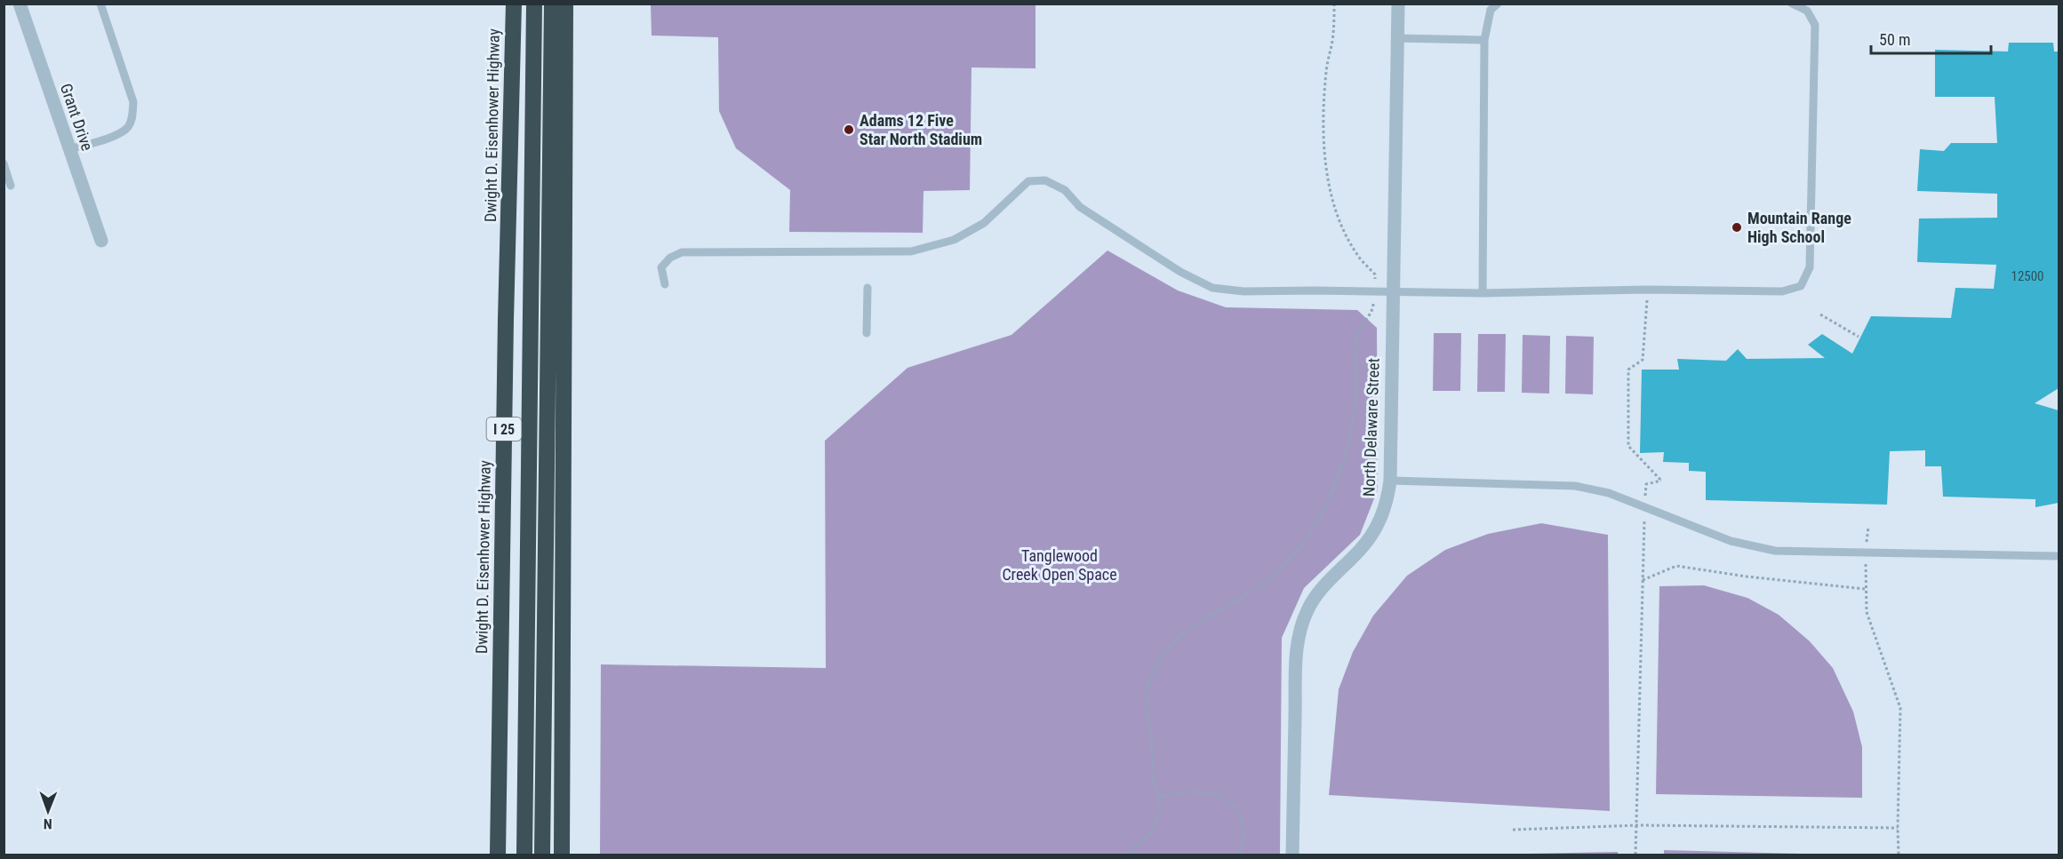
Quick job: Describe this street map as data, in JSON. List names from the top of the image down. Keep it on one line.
{"streets":{"highway":["Dwight D. Eisenhower Highway","I 25"],"street":["Grant Drive","North Delaware Street"]},"parks":["Tanglewood Creek Open Space"],"places":["Adams 12 Five Star North Stadium","Mountain Range High School"],"house_numbers":["12500"],"scale_bar":"50 m","north":"bottom"}
